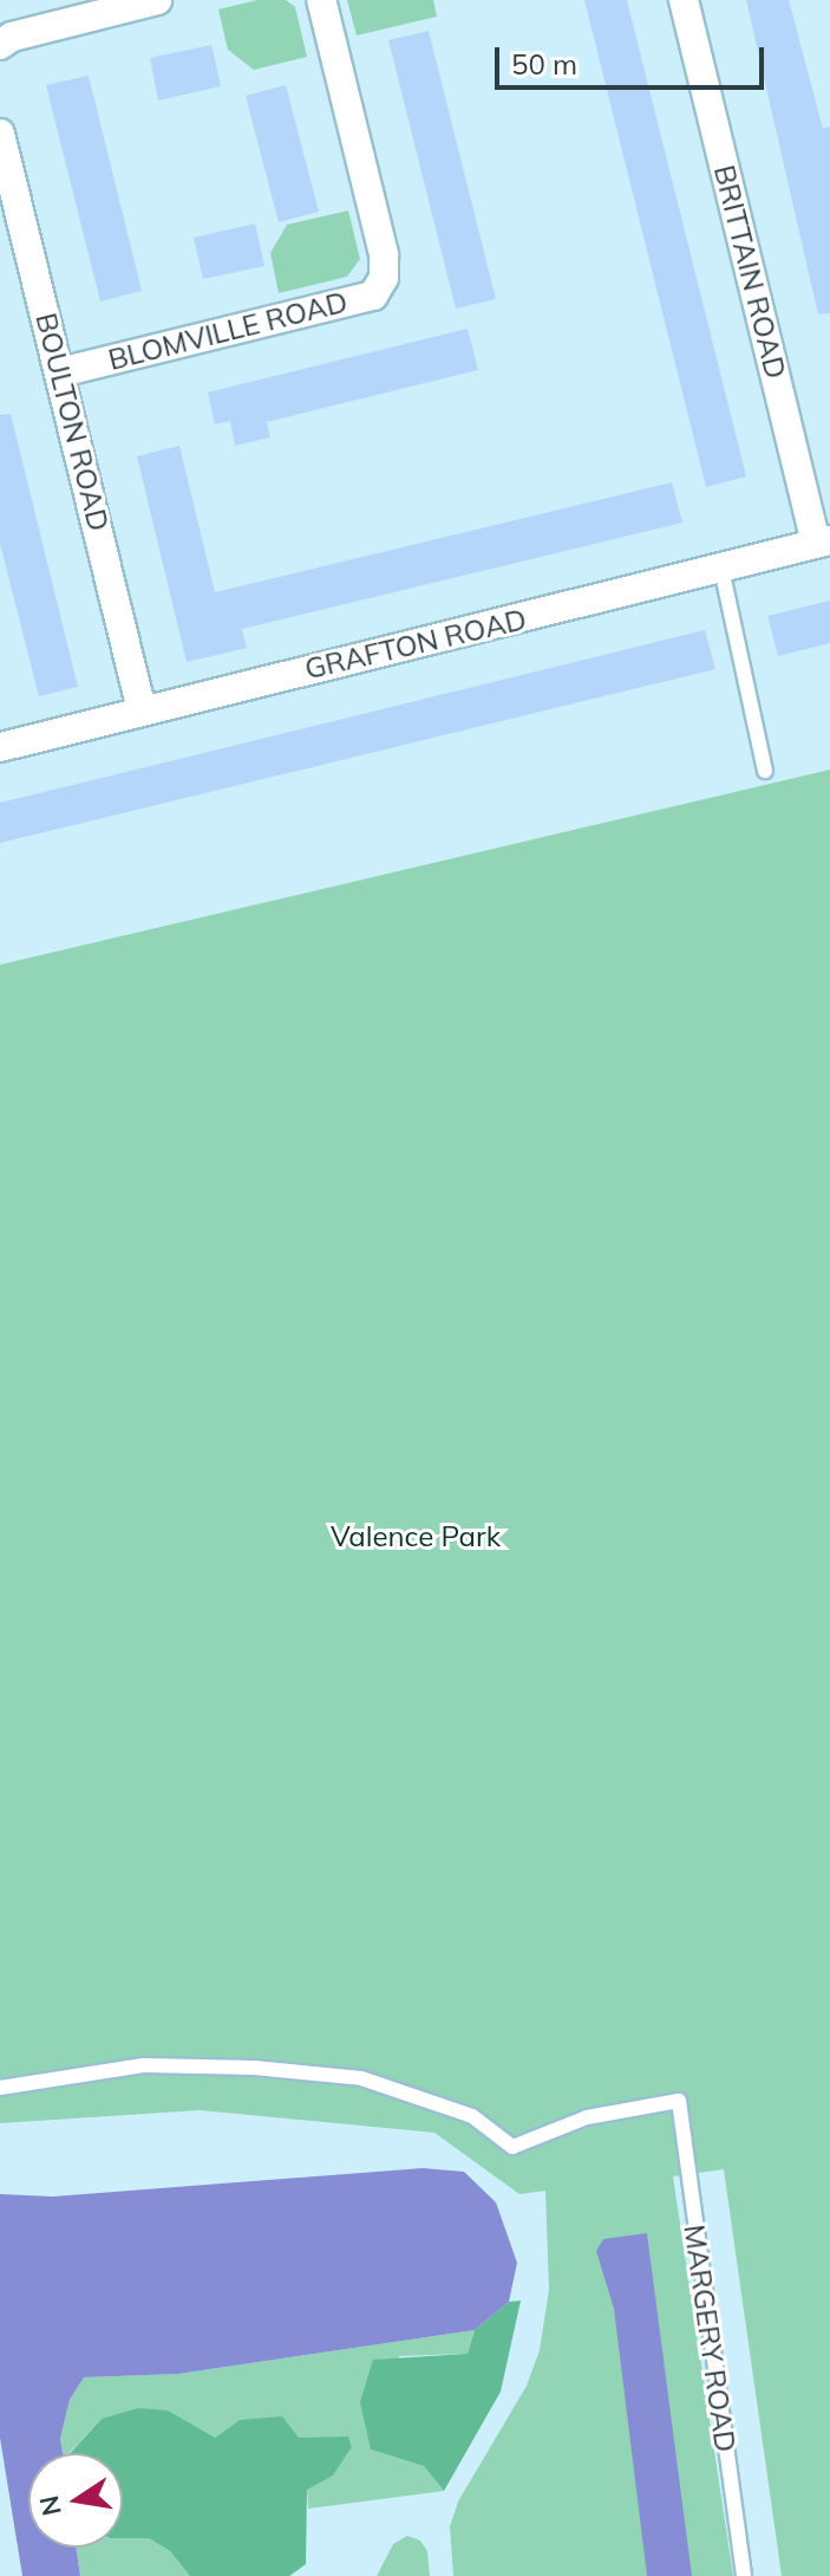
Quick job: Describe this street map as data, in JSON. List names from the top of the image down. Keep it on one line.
{"streets":{"street":["BRITTAIN ROAD","BLOMVILLE ROAD","BOULTON ROAD","GRAFTON ROAD"],"lane":["MARGERY ROAD"]},"crossings":[["BRITTAIN ROAD","GRAFTON ROAD"],["BLOMVILLE ROAD","BOULTON ROAD"],["BOULTON ROAD","GRAFTON ROAD"]],"parks":["Valence Park"],"scale_bar":"50 m","north":"left"}
